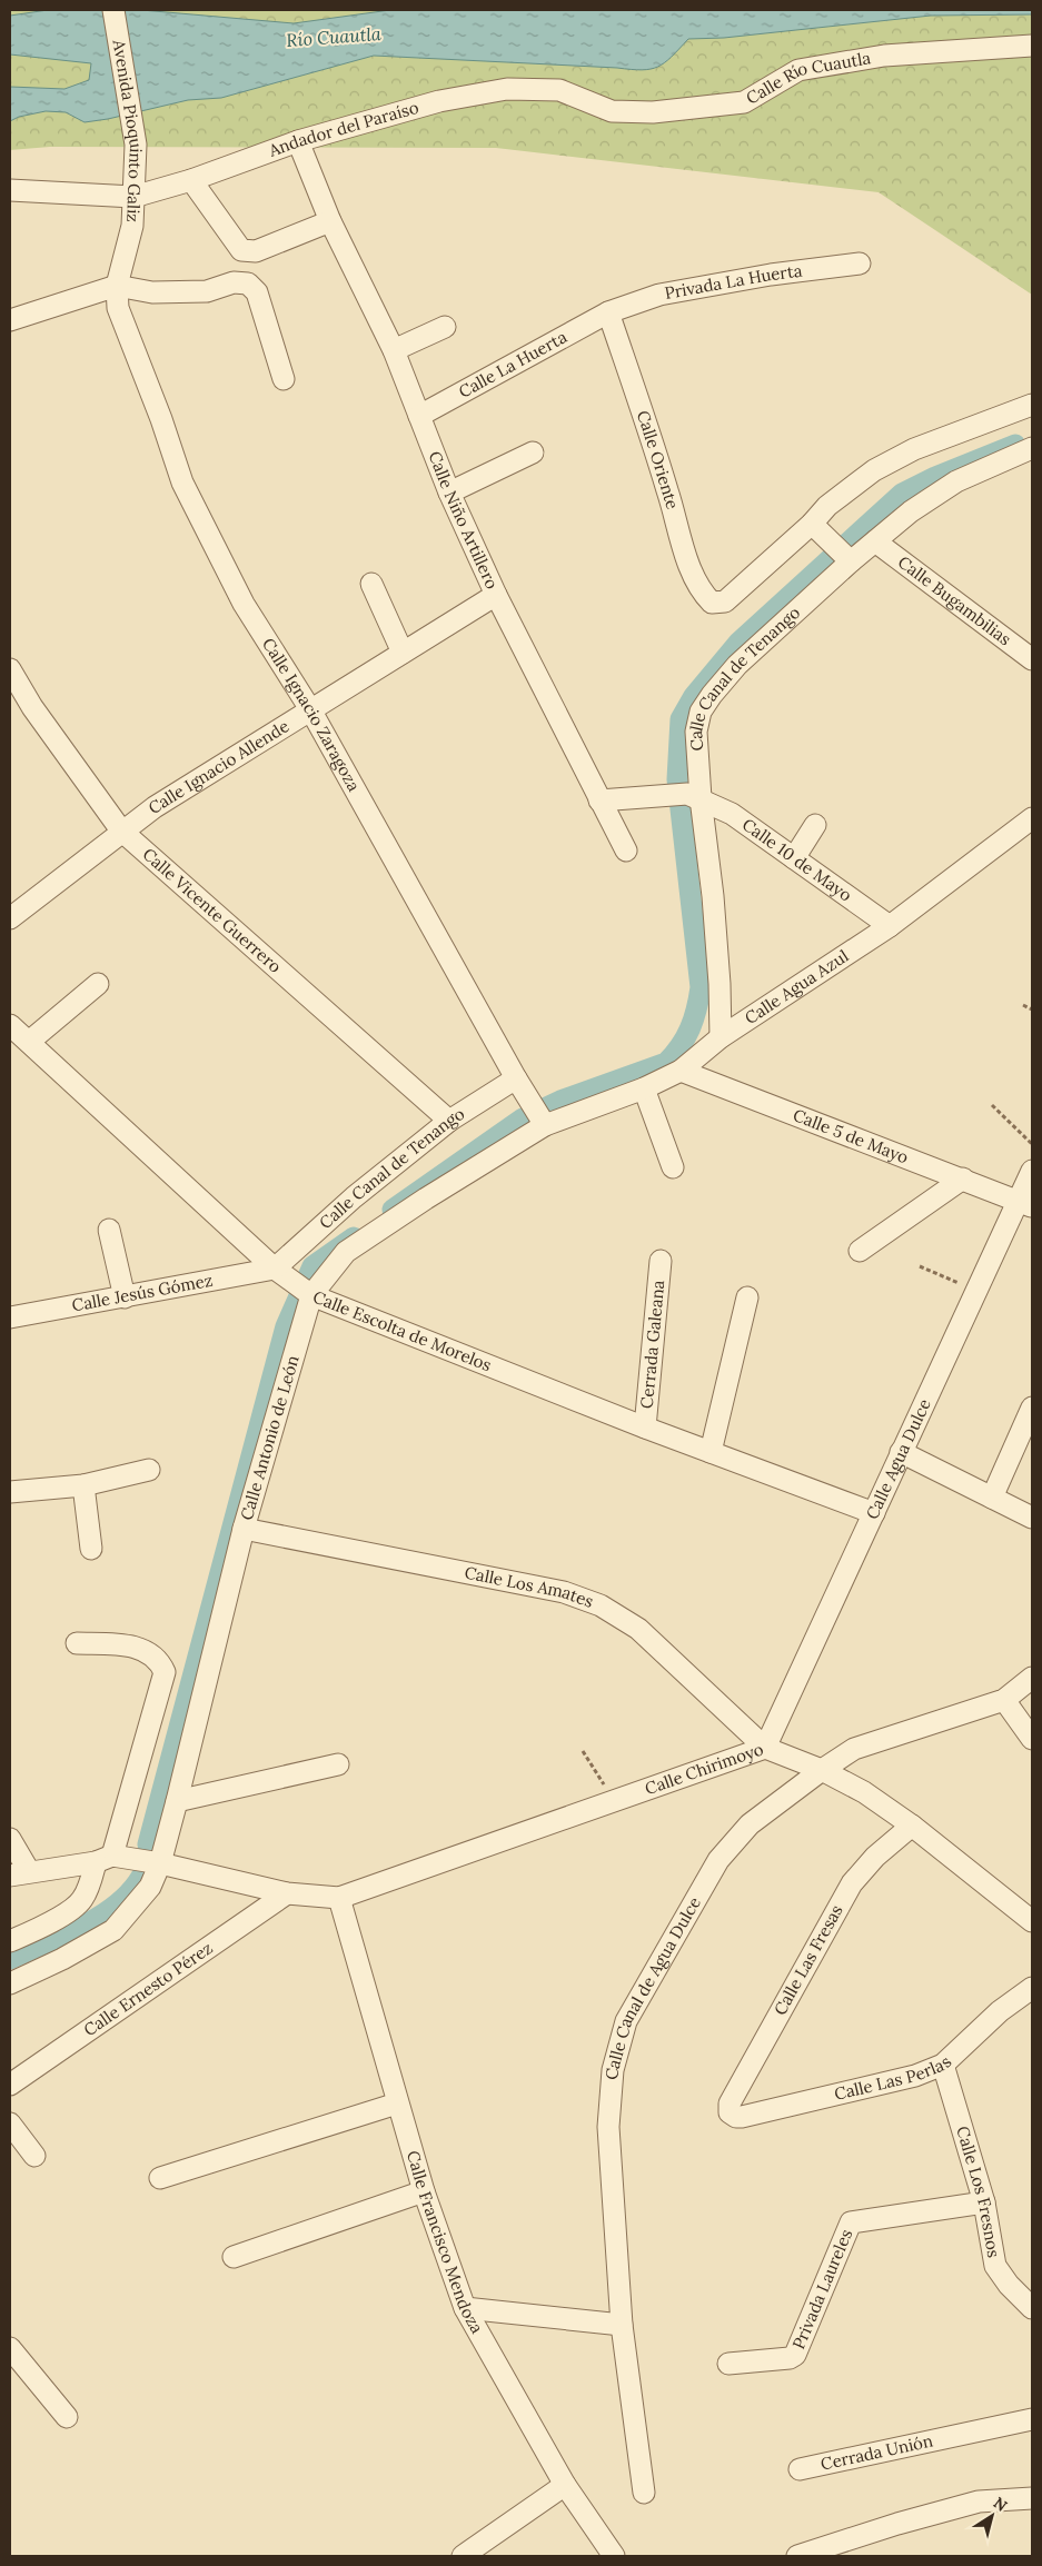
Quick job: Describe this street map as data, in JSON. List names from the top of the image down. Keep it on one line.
{"streets":{"street":["Calle Río Cuautla","Andador del Paraíso","Avenida Pioquinto Galiz","Privada La Huerta","Calle La Huerta","Calle Oriente","Calle Niño Artillero","Calle Bugambilias","Calle Canal de Tenango","Calle Ignacio Zaragoza","Calle Ignacio Allende","Calle 10 de Mayo","Calle Vicente Guerrero","Calle Agua Azul","Calle 5 de Mayo","Calle Jesús Gómez","Calle Escolta de Morelos","Cerrada Galeana","Calle Antonio de León","Calle Agua Dulce","Calle Los Amates","Calle Chirimoyo","Calle Las Fresas","Calle Ernesto Pérez","Calle Canal de Agua Dulce","Calle Las Perlas","Calle Los Fresnos","Calle Francisco Mendoza","Privada Laureles","Cerrada Unión"]},"crossings":[["Calle Río Cuautla","Andador del Paraíso"],["Andador del Paraíso","Avenida Pioquinto Galiz"],["Andador del Paraíso","Calle Niño Artillero"],["Avenida Pioquinto Galiz","Calle Ignacio Zaragoza"],["Privada La Huerta","Calle La Huerta"],["Privada La Huerta","Calle Oriente"],["Calle La Huerta","Calle Oriente"],["Calle La Huerta","Calle Niño Artillero"],["Calle Oriente","Calle Canal de Tenango"],["Calle Niño Artillero","Calle Ignacio Allende"],["Calle Bugambilias","Calle Canal de Tenango"],["Calle Canal de Tenango","Calle Ignacio Zaragoza"],["Calle Canal de Tenango","Calle 10 de Mayo"],["Calle Canal de Tenango","Calle Vicente Guerrero"],["Calle Canal de Tenango","Calle Agua Azul"],["Calle Canal de Tenango","Calle Jesús Gómez"],["Calle Canal de Tenango","Calle Escolta de Morelos"],["Calle Ignacio Zaragoza","Calle Ignacio Allende"],["Calle Ignacio Zaragoza","Calle Agua Azul"],["Calle Ignacio Zaragoza","Calle Antonio de León"],["Calle Ignacio Allende","Calle Vicente Guerrero"],["Calle 10 de Mayo","Calle Agua Azul"],["Calle Agua Azul","Calle 5 de Mayo"],["Calle Agua Azul","Calle Antonio de León"],["Calle 5 de Mayo","Calle Agua Dulce"],["Calle Jesús Gómez","Calle Escolta de Morelos"],["Calle Escolta de Morelos","Cerrada Galeana"],["Calle Escolta de Morelos","Calle Antonio de León"],["Calle Escolta de Morelos","Calle Agua Dulce"],["Calle Antonio de León","Calle Los Amates"],["Calle Agua Dulce","Calle Los Amates"],["Calle Agua Dulce","Calle Chirimoyo"],["Calle Los Amates","Calle Chirimoyo"],["Calle Chirimoyo","Calle Las Fresas"],["Calle Chirimoyo","Calle Canal de Agua Dulce"],["Calle Chirimoyo","Calle Francisco Mendoza"],["Calle Las Fresas","Calle Las Perlas"],["Calle Las Perlas","Calle Los Fresnos"],["Calle Los Fresnos","Privada Laureles"]],"water":["Río Cuautla"],"north":"top right"}
